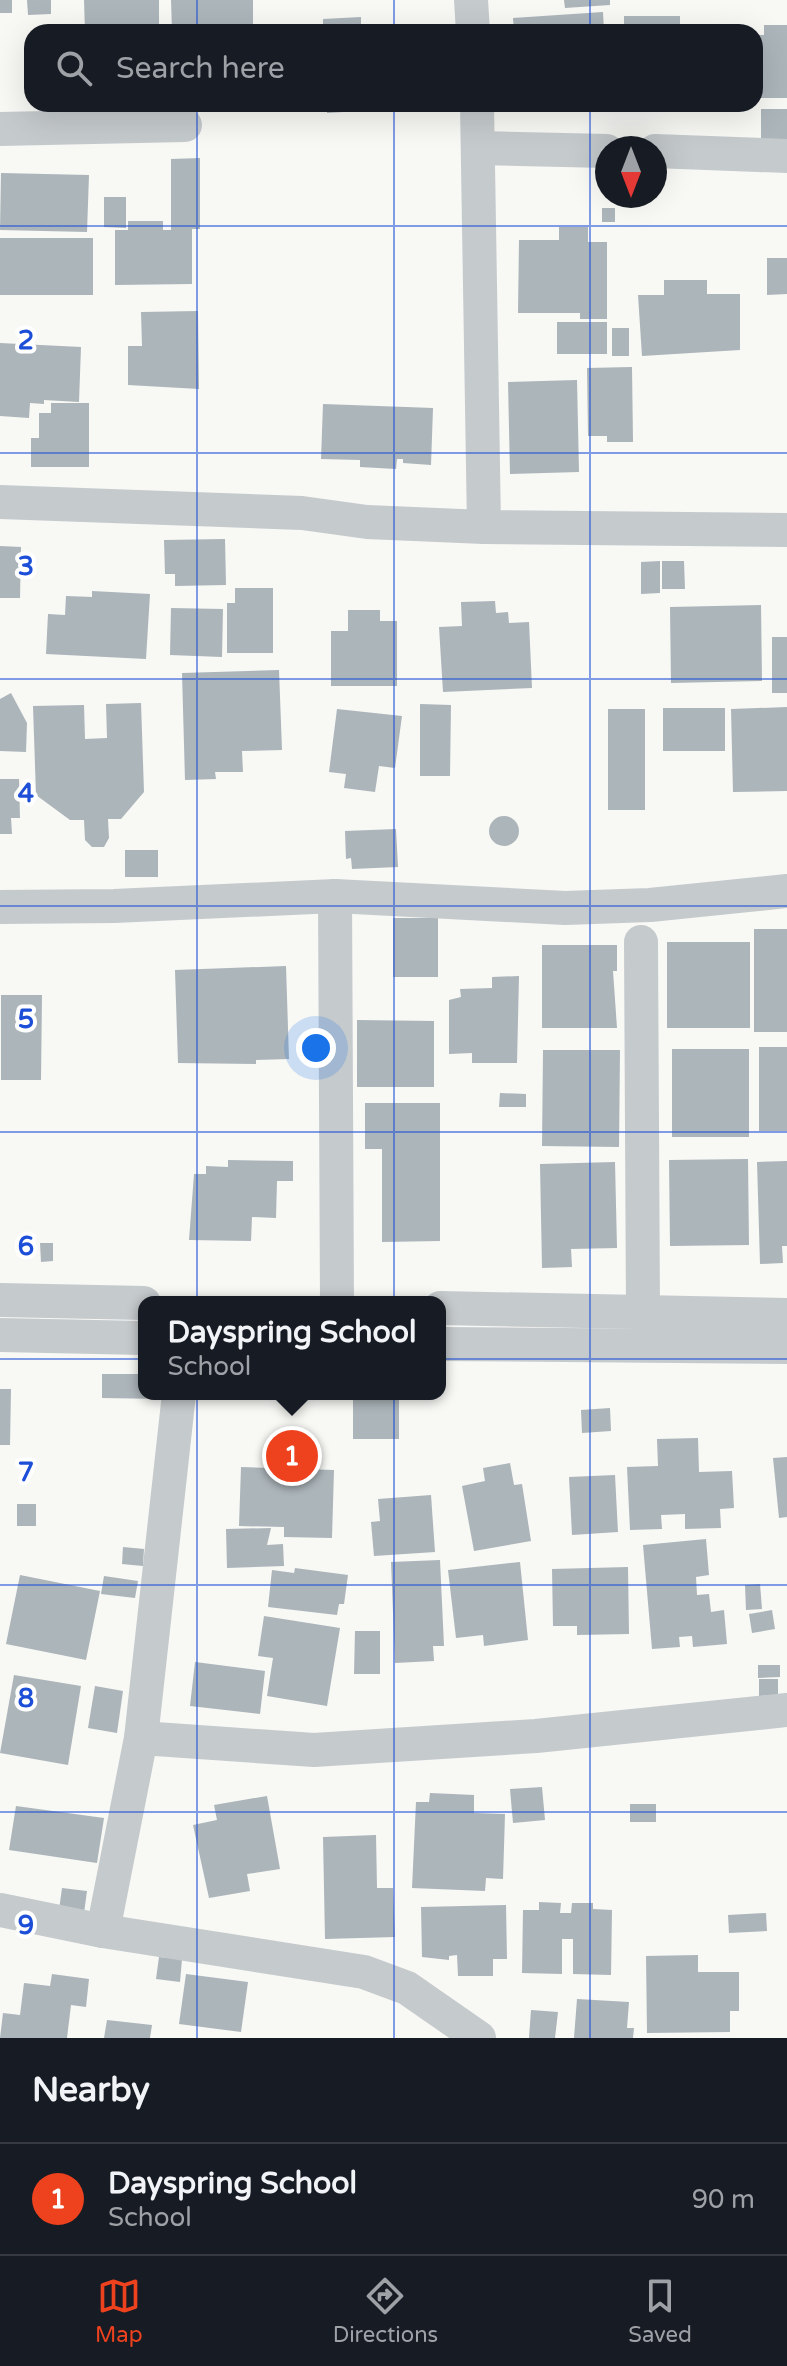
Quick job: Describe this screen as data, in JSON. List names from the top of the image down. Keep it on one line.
{"north":"bottom","page":{"search":"Search here","popup":["Dayspring School","School"],"pins":"1","heading":"Nearby","list":[{"mark":"1","name":"Dayspring School","note":"School","value":"90 m"}],"nav":["Map","Directions","Saved"]},"grid":{"rows":["2","3","4","5","6","7","8","9"]}}
